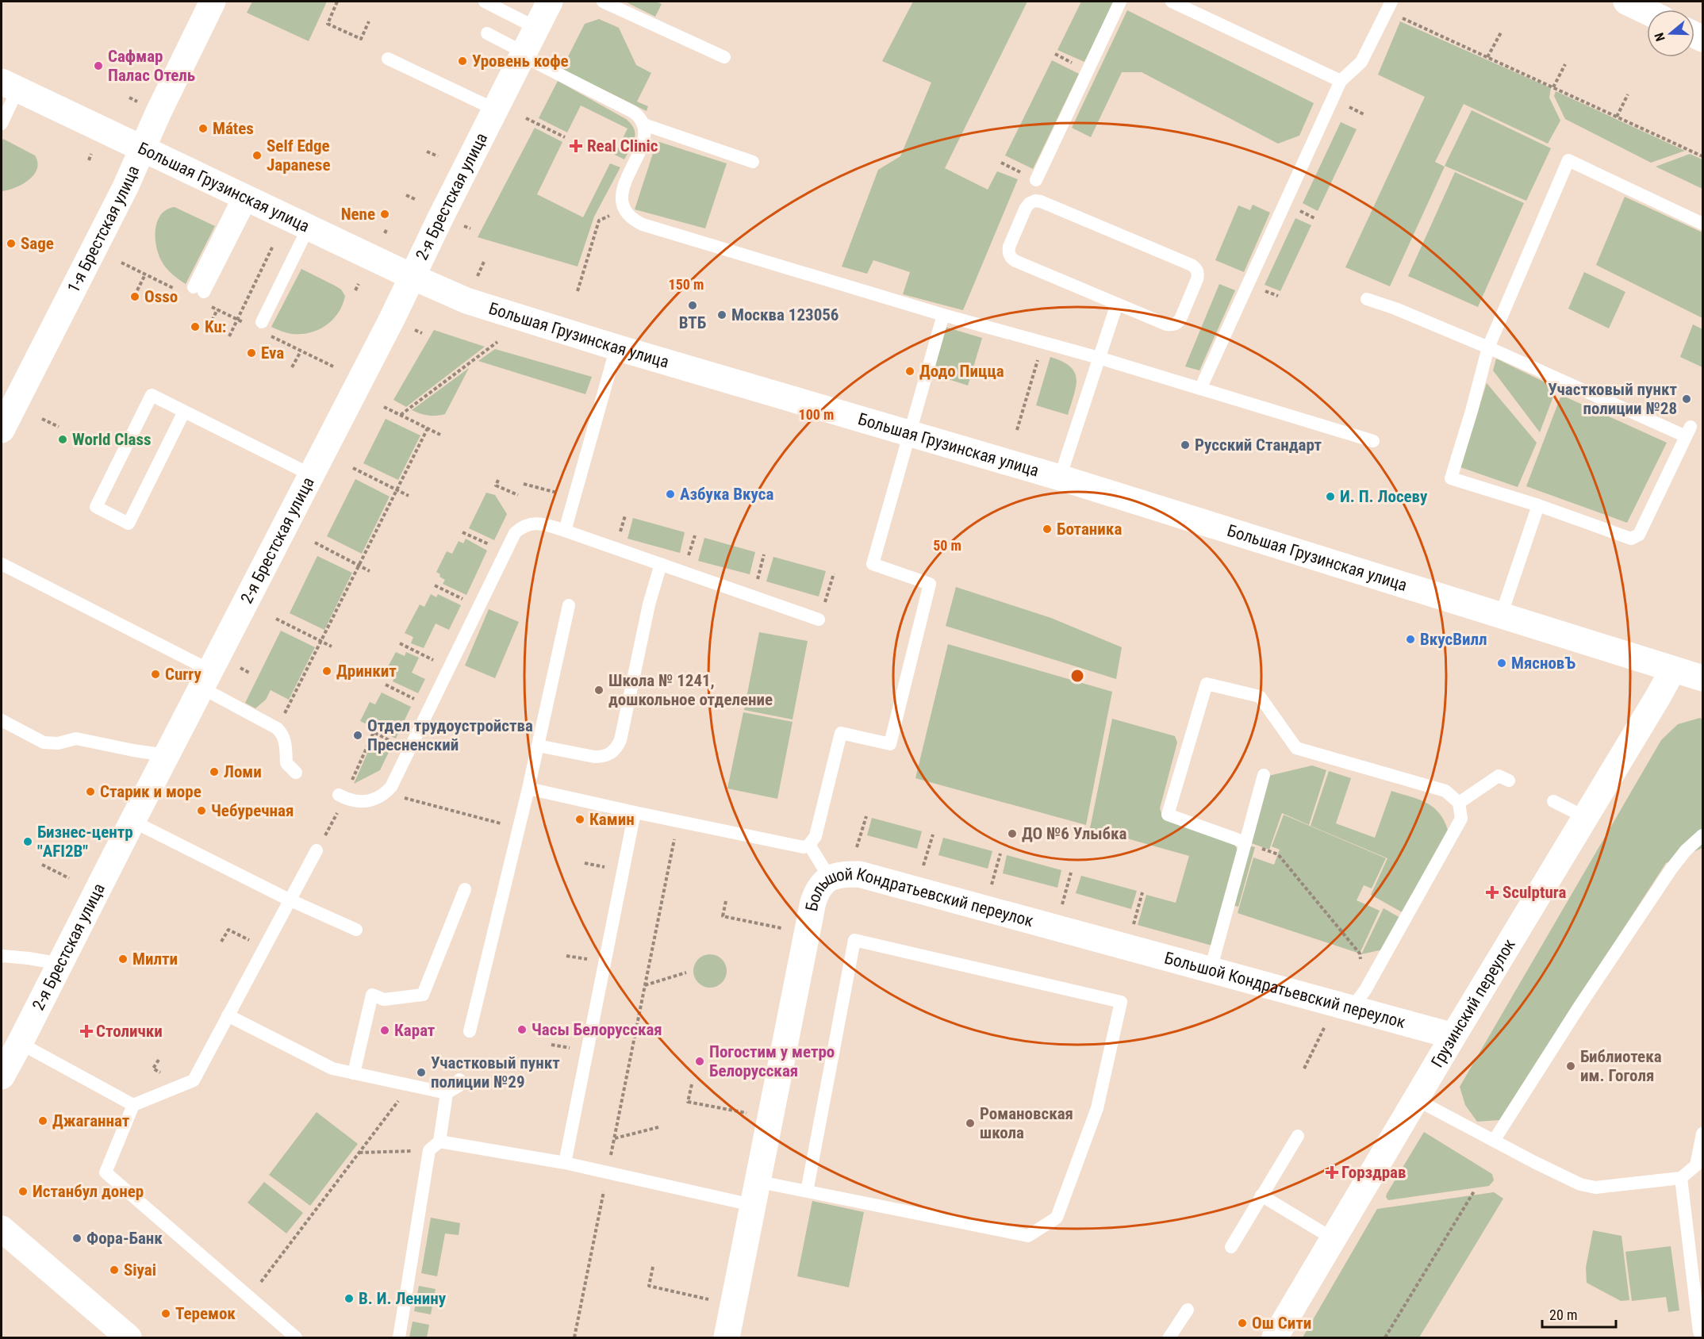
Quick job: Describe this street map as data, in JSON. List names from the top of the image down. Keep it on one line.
{"streets":{"street":["Большая Грузинская улица","2-я Брестская улица","1-я Брестская улица","Большой Кондратьевский переулок","Грузинский переулок"]},"crossings":[["Большая Грузинская улица","2-я Брестская улица"],["Большая Грузинская улица","1-я Брестская улица"],["Большая Грузинская улица","Грузинский переулок"],["Большой Кондратьевский переулок","Грузинский переулок"]],"places":{"other":["Уровень кофе","Сафмар Палас Отель","Mátes","Self Edge Japanese","Nene","Sage","Osso","ВТБ","Москва 123056","Ku:","Eva","Додо Пицца","Участковый пункт полиции №28","World Class","Русский Стандарт","Азбука Вкуса","И. П. Лосеву","Ботаника","ВкусВилл","МясновЪ","Дринкит","Curry","Школа № 1241, дошкольное отделение","Отдел трудоустройства Пресненский","Ломи","Старик и море","Чебуречная","Камин","ДО №6 Улыбка","Бизнес-центр \"AFI2B\"","Милти","Часы Белорусская","Карат","Погостим у метро Белорусская","Библиотека им. Гоголя","Участковый пункт полиции №29","Джаганнат","Романовская школа","Истанбул донер","Фора-Банк","Siyai","В. И. Ленину","Теремок","Ош Сити"],"health":["Real Clinic","Sculptura","Столички","Горздрав"]},"scale_bar":"20 m","north":"left","rings":["150 m","100 m","50 m"]}
